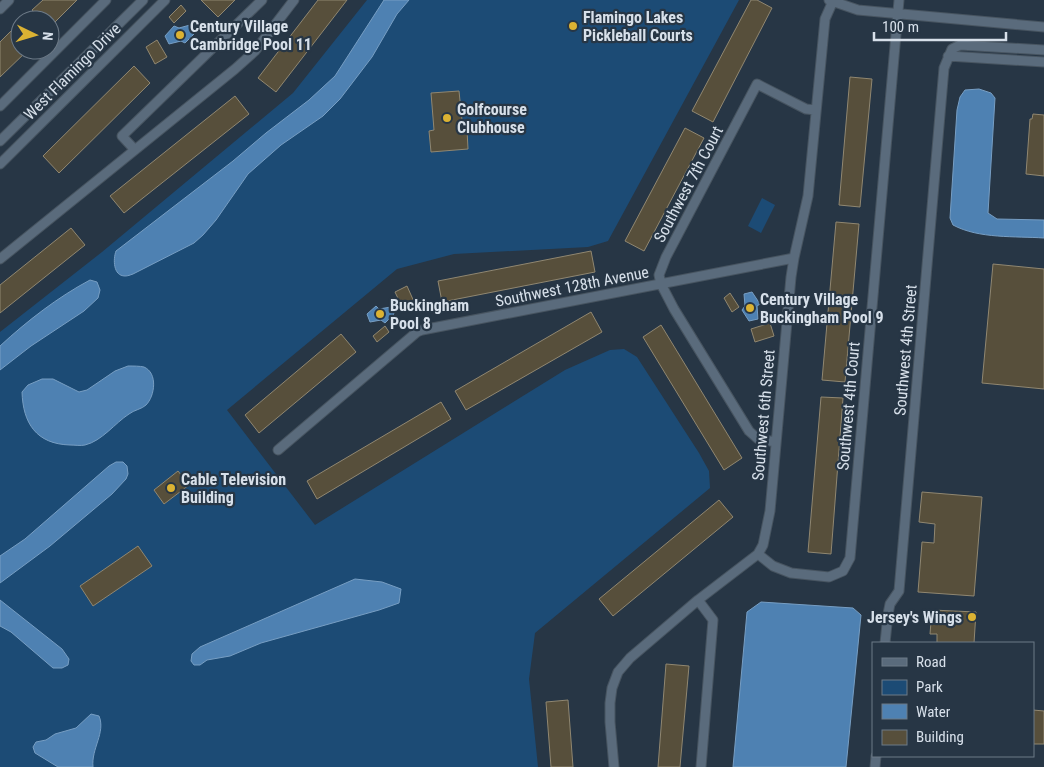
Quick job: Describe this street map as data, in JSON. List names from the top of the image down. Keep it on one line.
{"streets":{"street":["West Flamingo Drive","Southwest 7th Court","Southwest 128th Avenue","Southwest 4th Street","Southwest 4th Court","Southwest 6th Street"]},"crossings":[["Southwest 7th Court","Southwest 128th Avenue"],["Southwest 7th Court","Southwest 6th Street"],["Southwest 128th Avenue","Southwest 6th Street"],["Southwest 4th Court","Southwest 6th Street"]],"places":["Flamingo Lakes Pickleball Courts","Century Village Cambridge Pool 11","Golfcourse Clubhouse","Century Village Buckingham Pool 9","Buckingham Pool 8","Cable Television Building","Jersey's Wings"],"legend":["Road","Park","Water","Building"],"scale_bar":"100 m","north":"right"}
